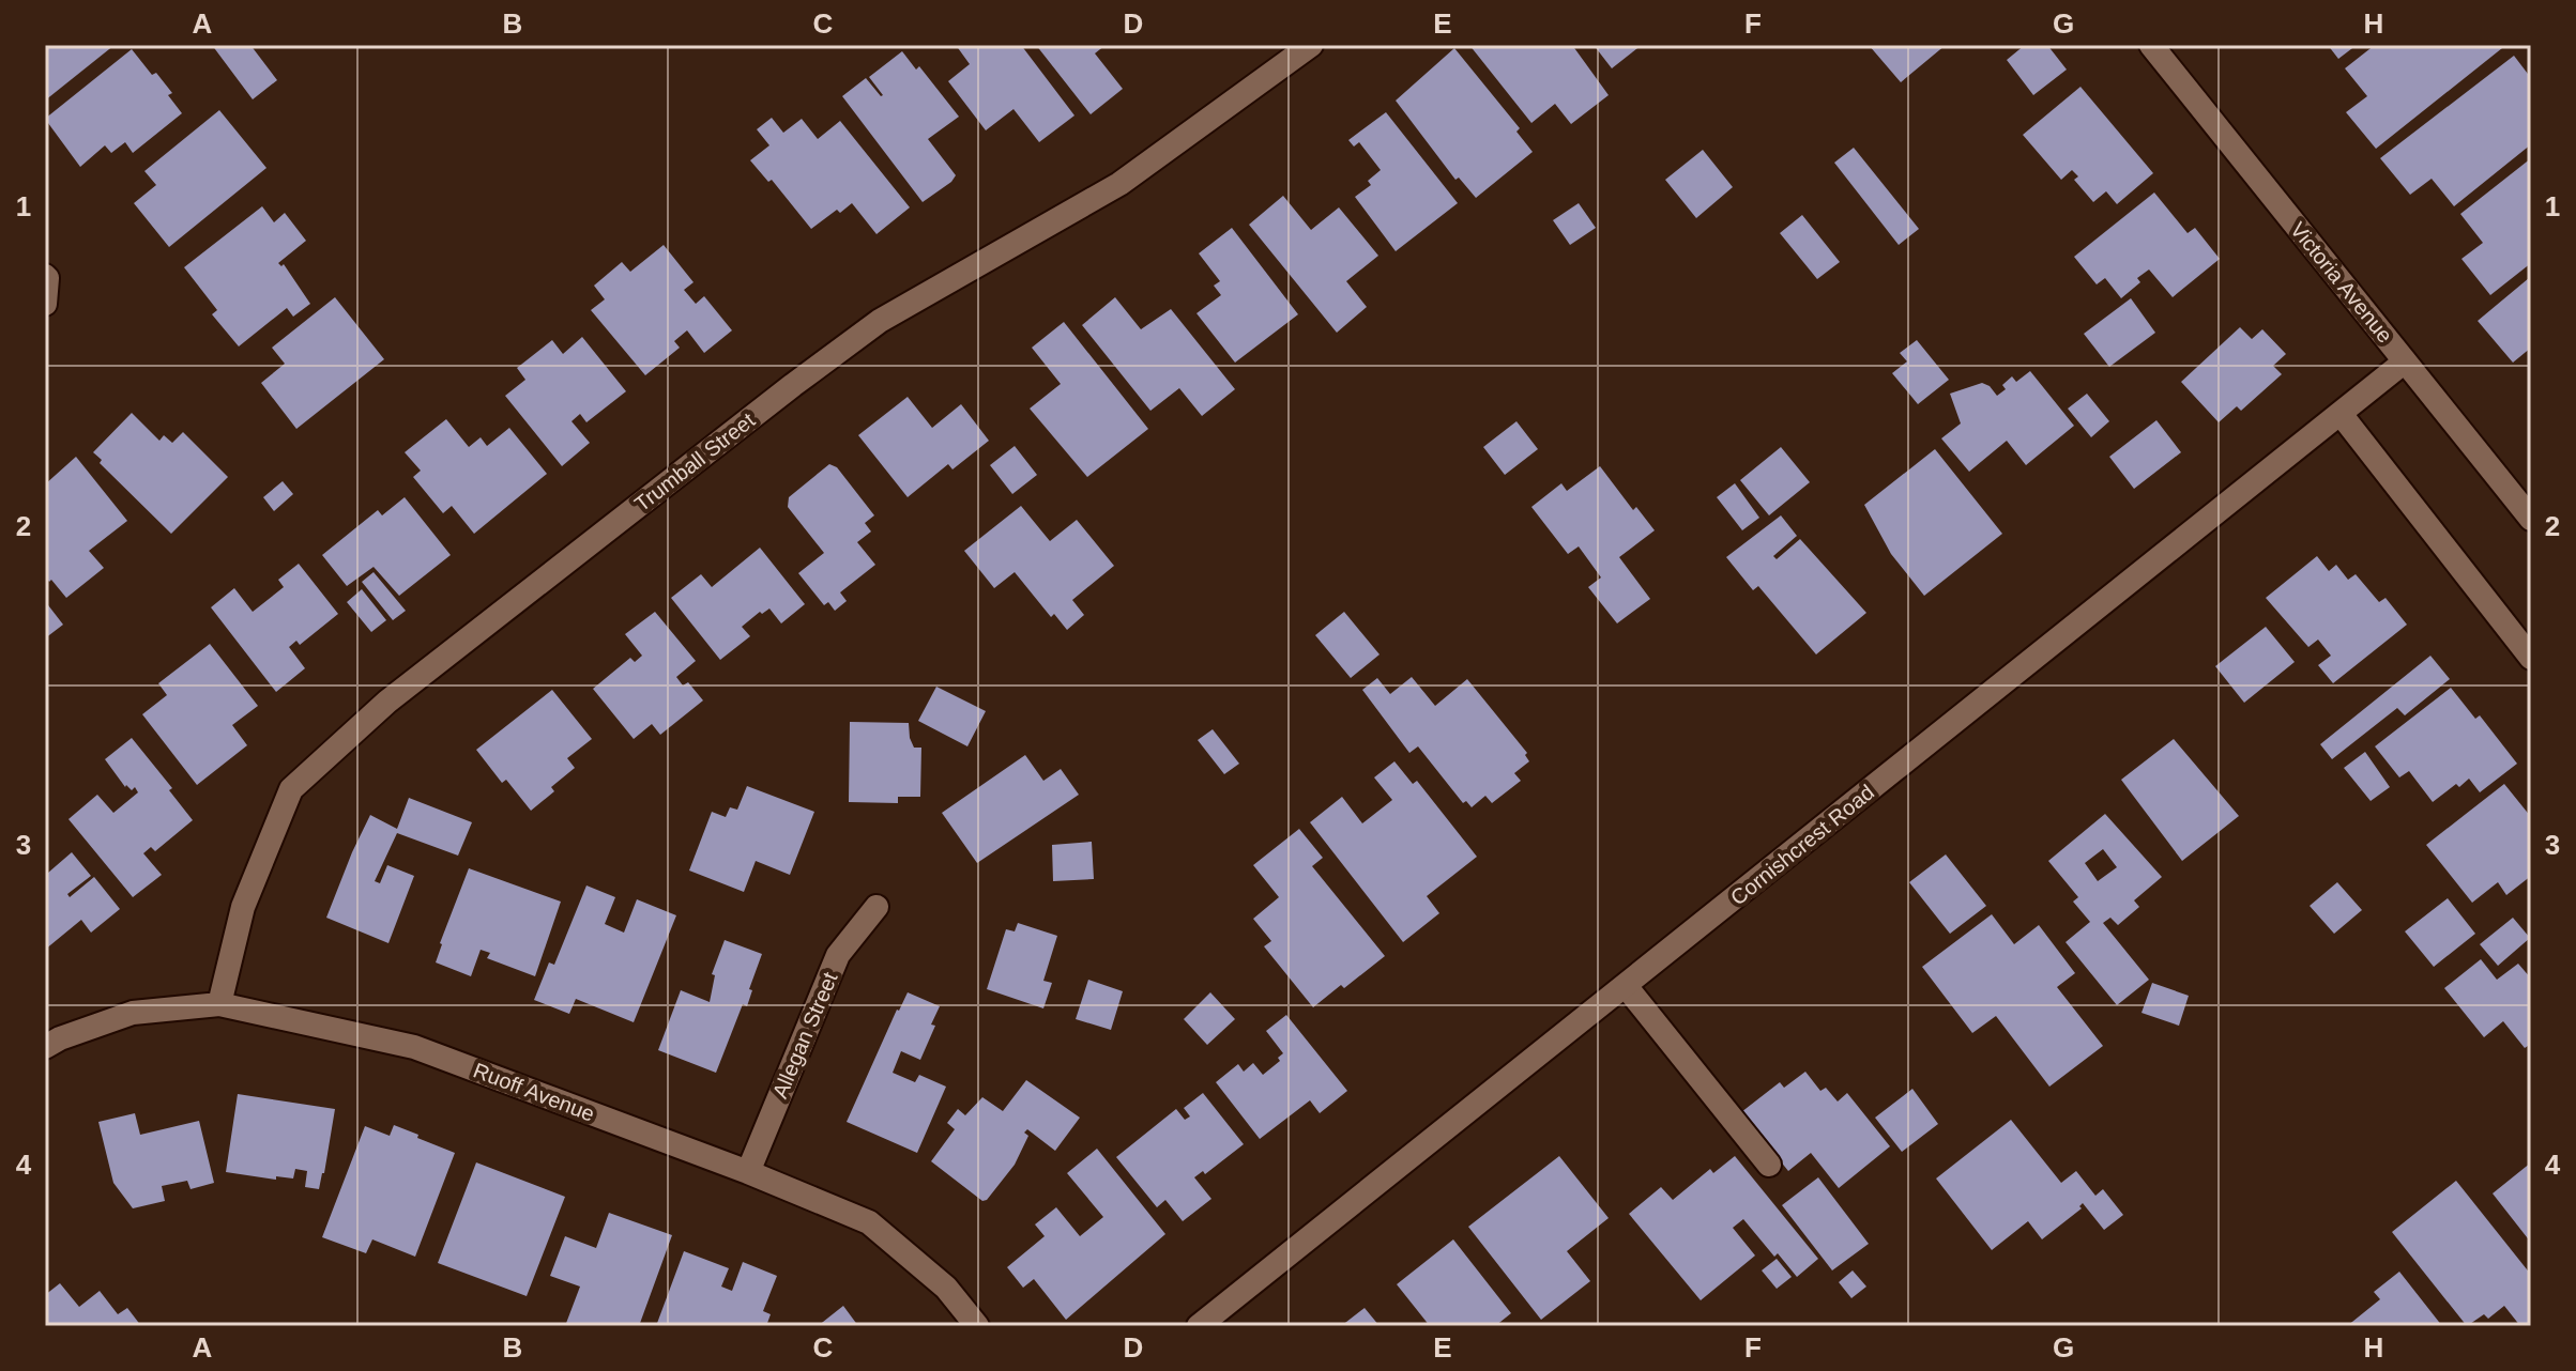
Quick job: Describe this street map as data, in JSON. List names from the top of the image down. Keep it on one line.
{"streets":{"street":["Victoria Avenue","Trumball Street","Cornishcrest Road","Allegan Street","Ruoff Avenue"]},"crossings":[["Victoria Avenue","Cornishcrest Road"],["Trumball Street","Ruoff Avenue"],["Allegan Street","Ruoff Avenue"]],"grid":{"columns":["A","B","C","D","E","F","G","H"],"rows":["1","2","3","4"]}}
